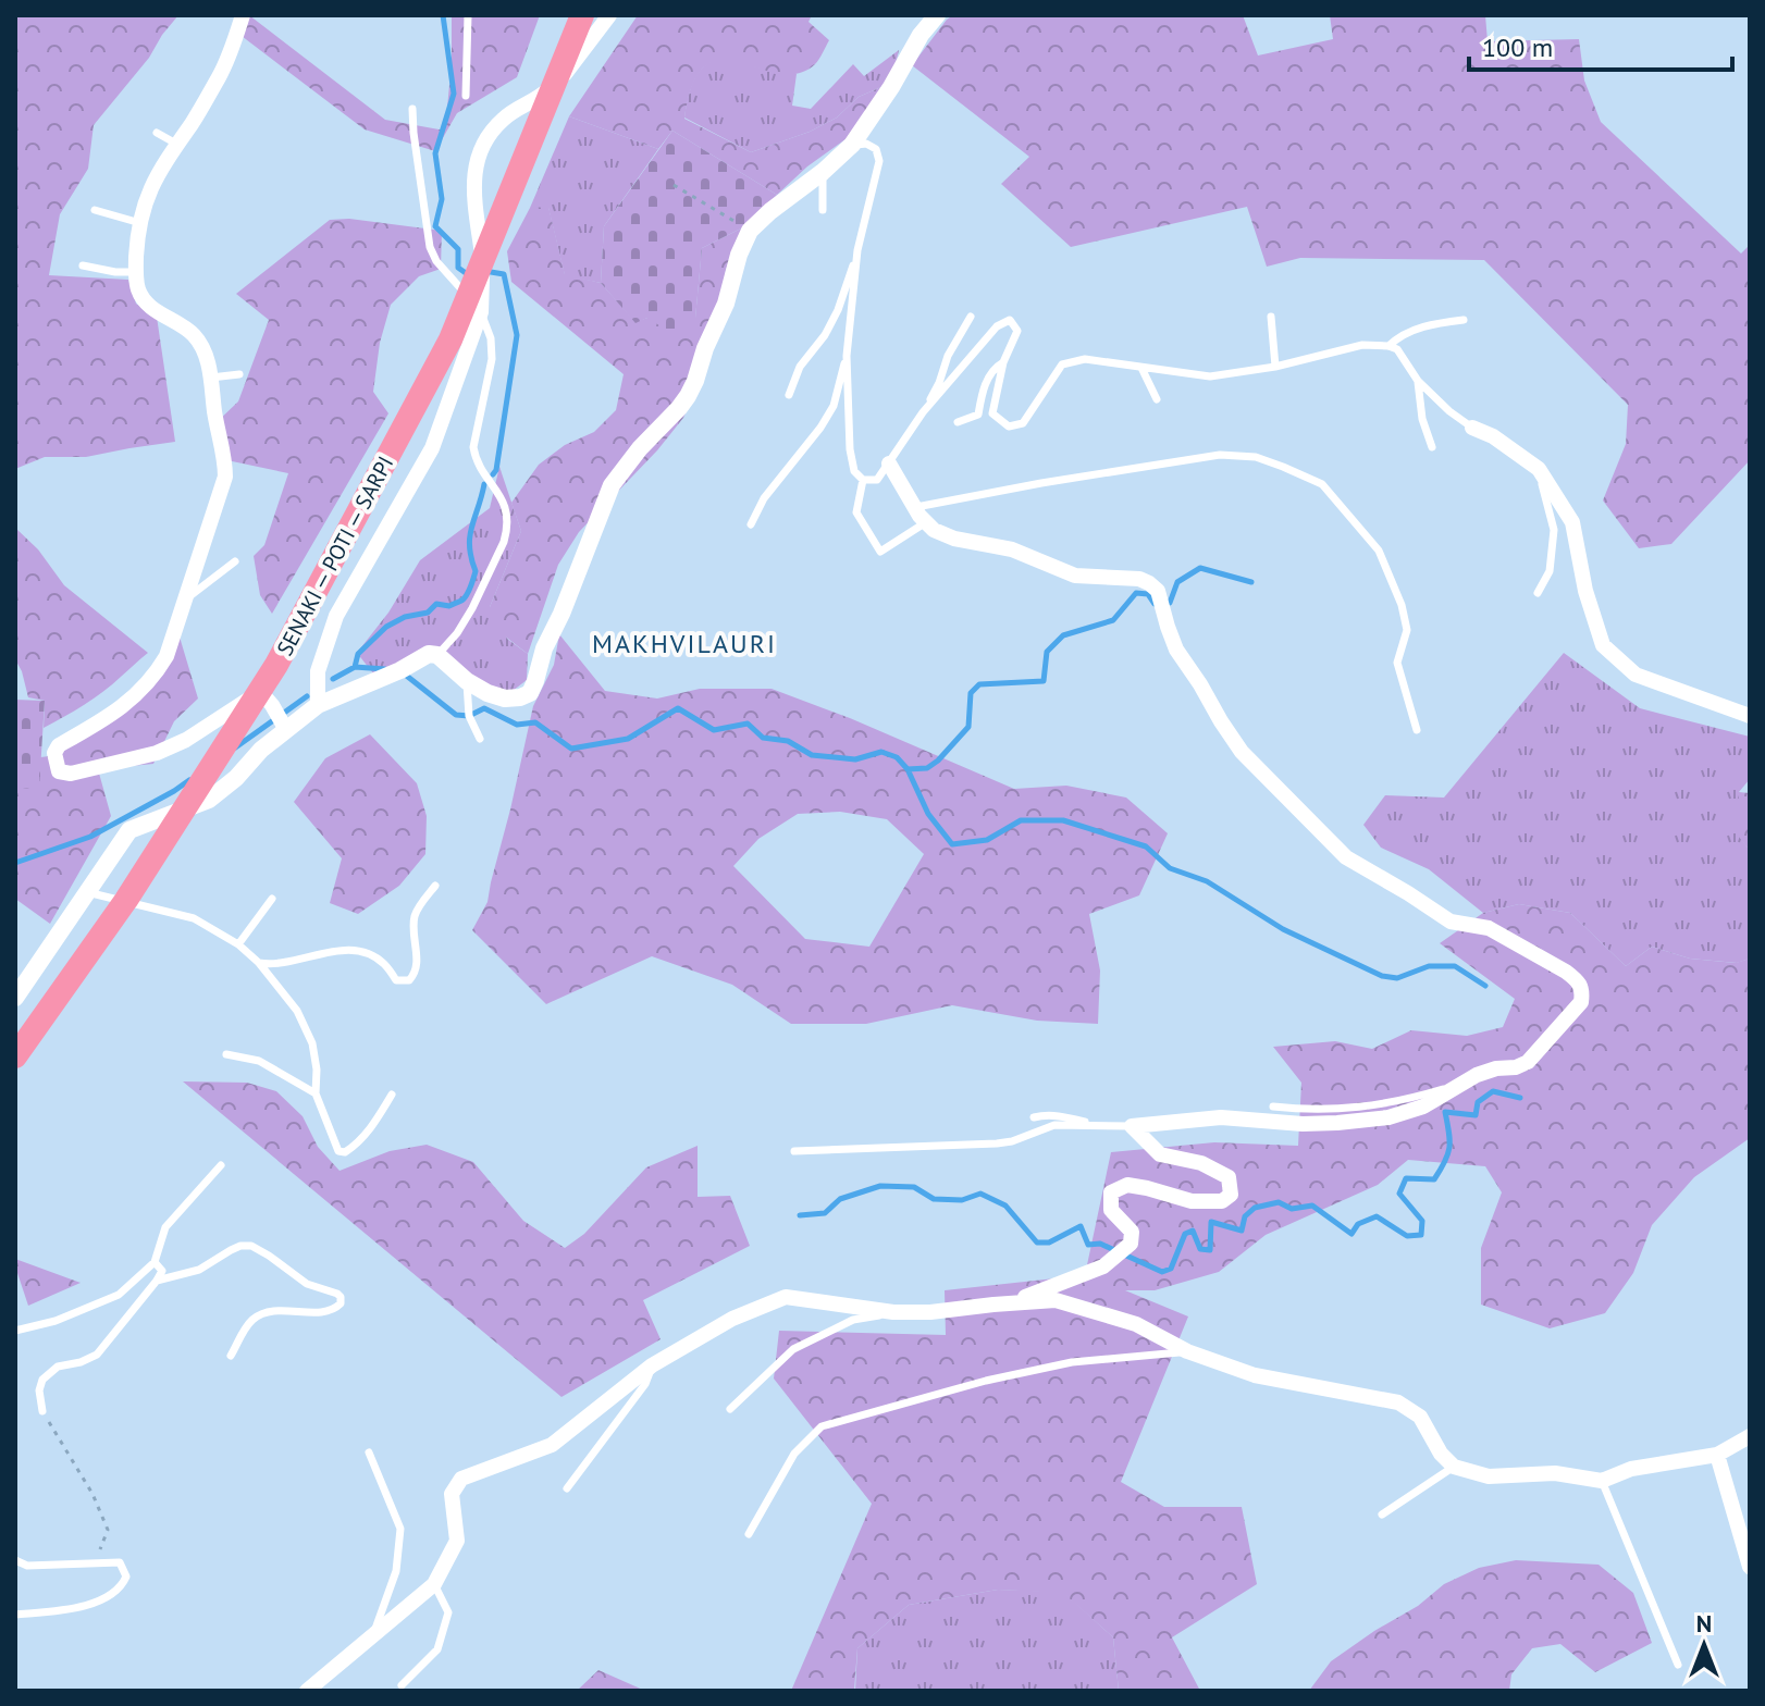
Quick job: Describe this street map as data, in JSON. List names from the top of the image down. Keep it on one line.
{"streets":{"highway":["SENAKI — POTI — SARPI"]},"districts":["MAKHVILAURI"],"scale_bar":"100 m","north":"top"}
